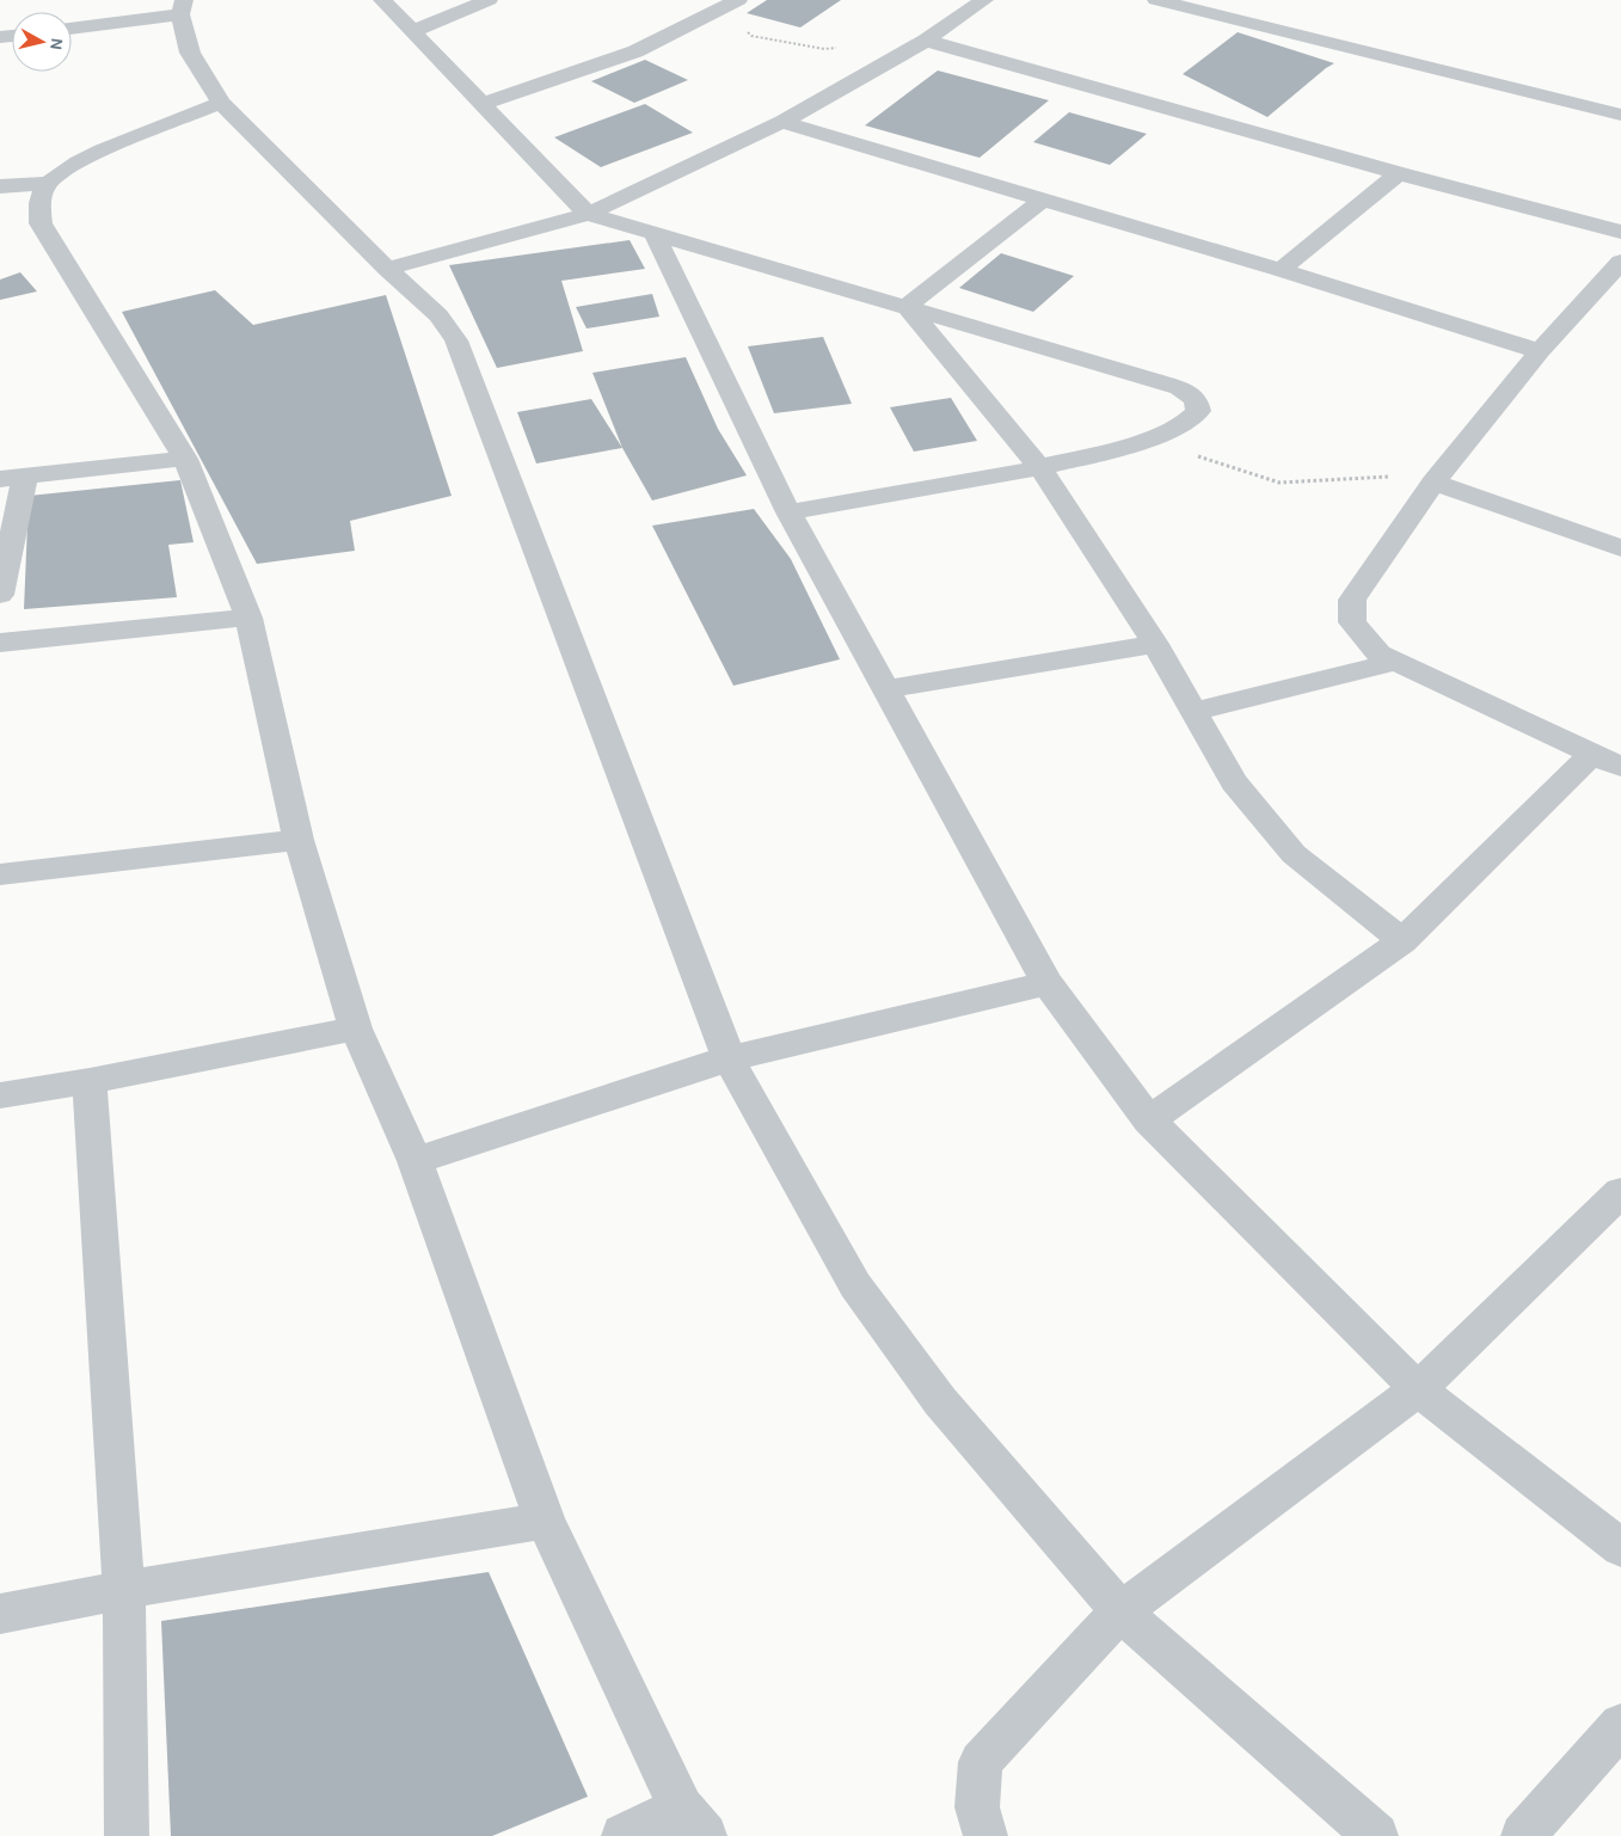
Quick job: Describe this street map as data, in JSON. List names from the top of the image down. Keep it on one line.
{"north":"right"}
